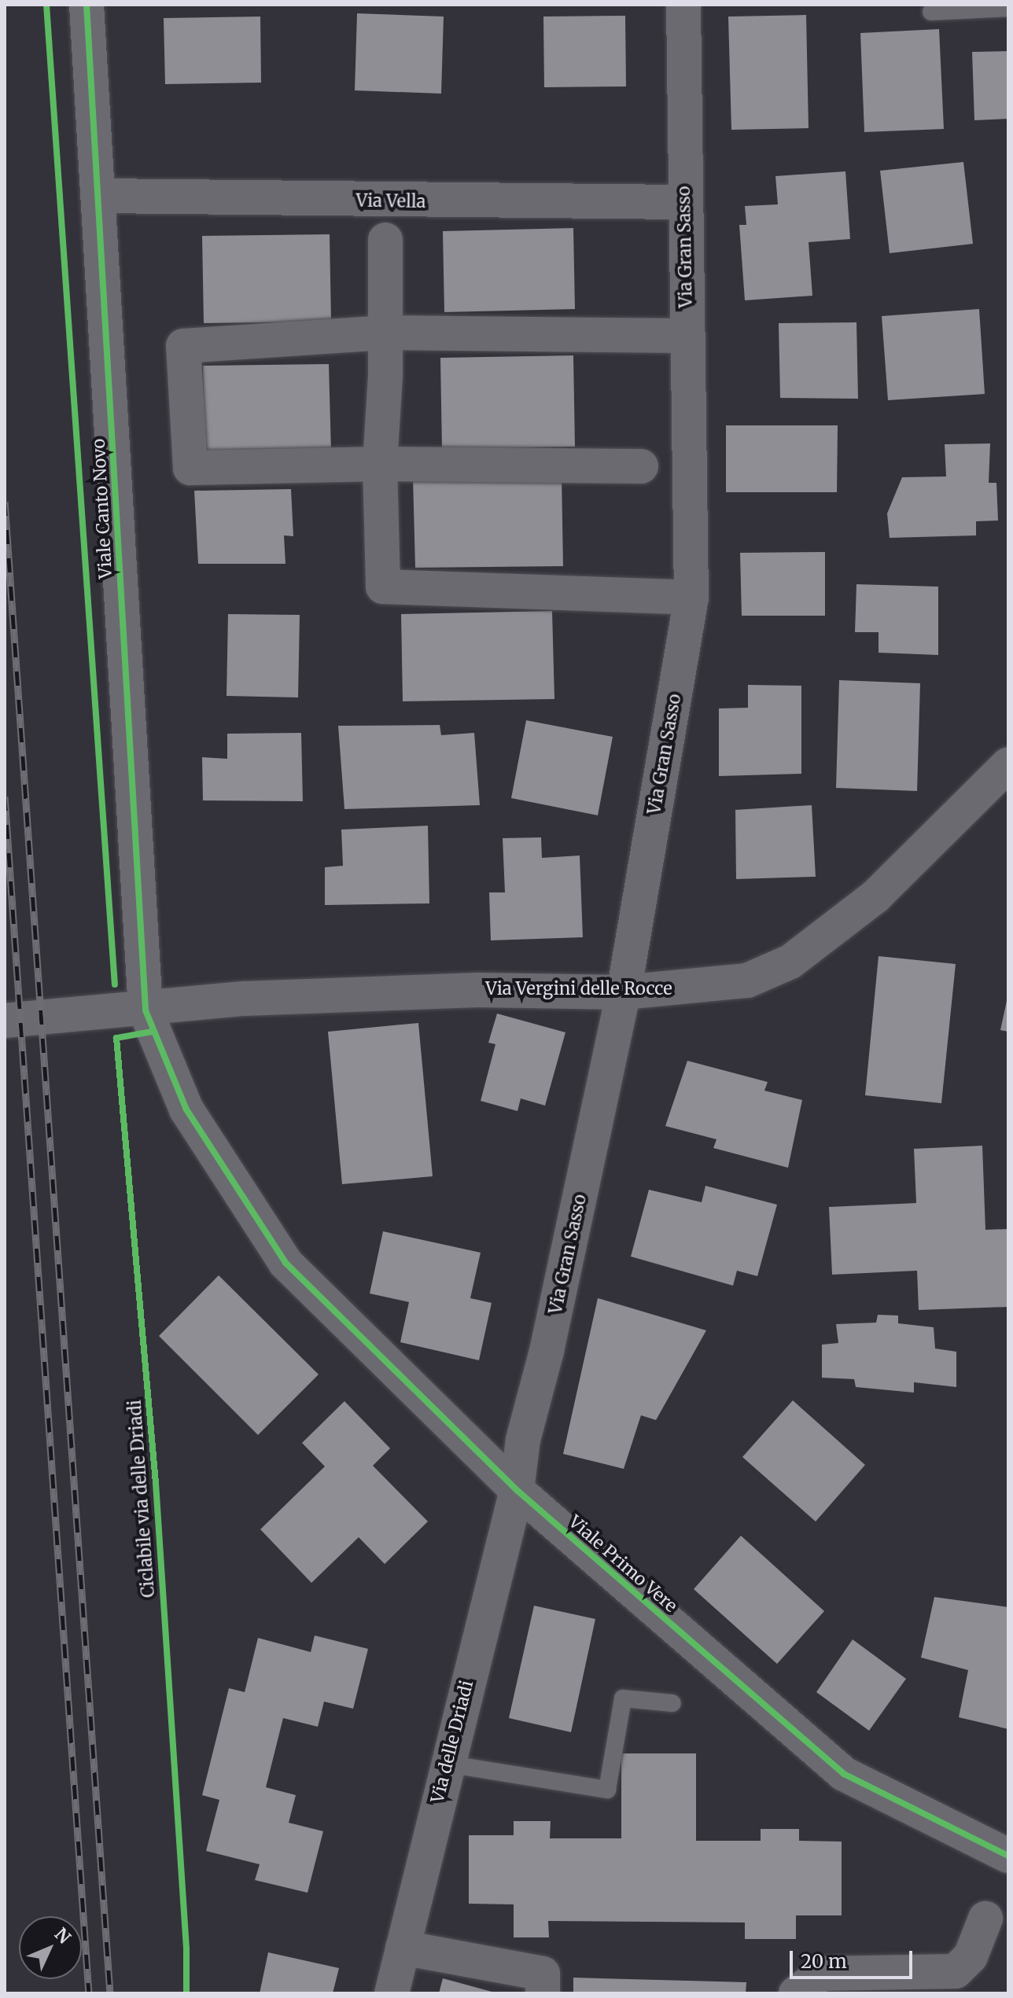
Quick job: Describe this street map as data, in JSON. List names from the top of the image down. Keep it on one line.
{"streets":{"street":["Via Vella","Via Gran Sasso","Viale Canto Novo","Via Vergini delle Rocce","Viale Primo Vere","Via delle Driadi"],"cycle path":["Ciclabile via delle Driadi"]},"crossings":[["Via Vella","Via Gran Sasso"],["Via Vella","Viale Canto Novo"],["Via Gran Sasso","Via Vergini delle Rocce"],["Via Gran Sasso","Viale Primo Vere"],["Via Gran Sasso","Via delle Driadi"],["Viale Canto Novo","Via Vergini delle Rocce"],["Viale Canto Novo","Viale Primo Vere"],["Viale Primo Vere","Via delle Driadi"]],"scale_bar":"20 m","north":"top right"}
